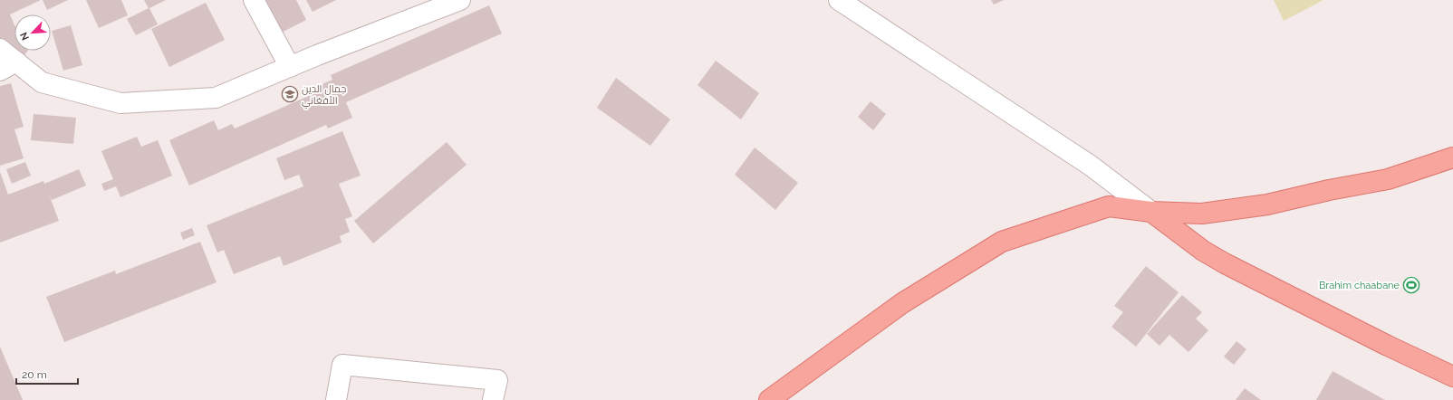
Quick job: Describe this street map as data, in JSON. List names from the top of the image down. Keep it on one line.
{"places":{"school or university":["جمال الدين الأفغاني"],"sports":["Brahim chaabane"]},"scale_bar":"20 m","north":"bottom left"}
